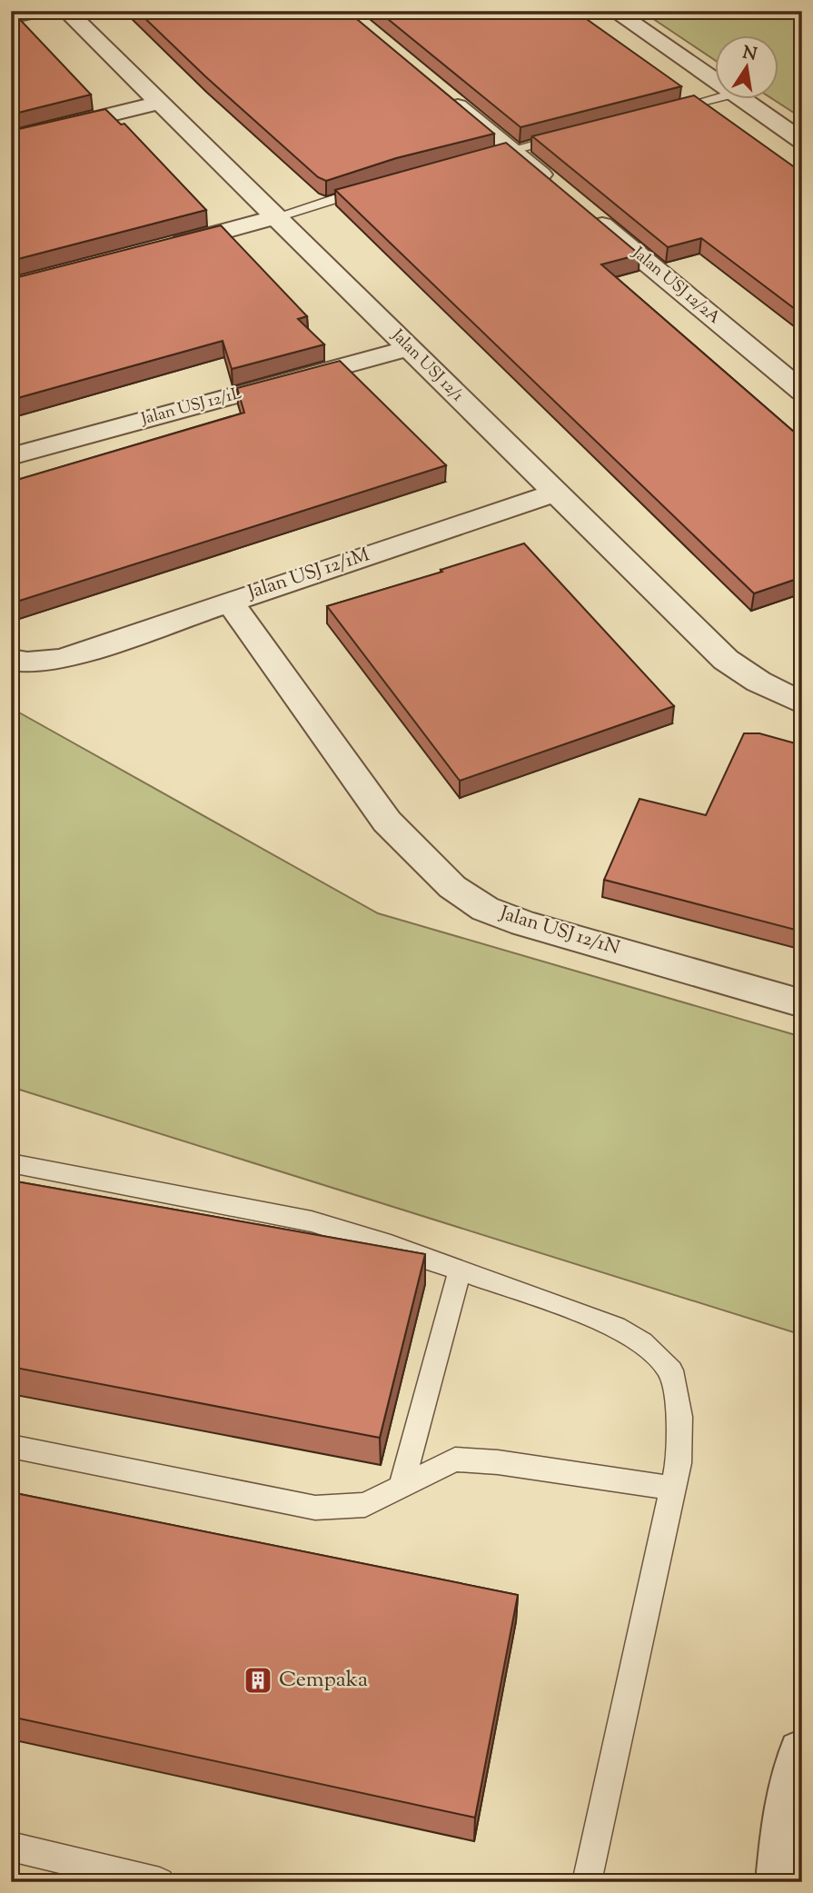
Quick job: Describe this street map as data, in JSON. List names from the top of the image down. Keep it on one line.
{"streets":{"street":["Jalan USJ 12/2A","Jalan USJ 12/1","Jalan USJ 12/1L","Jalan USJ 12/1M","Jalan USJ 12/1N"]},"crossings":[["Jalan USJ 12/1","Jalan USJ 12/1L"],["Jalan USJ 12/1","Jalan USJ 12/1M"],["Jalan USJ 12/1M","Jalan USJ 12/1N"]],"places":{"building":["Cempaka"]},"north":"top"}
